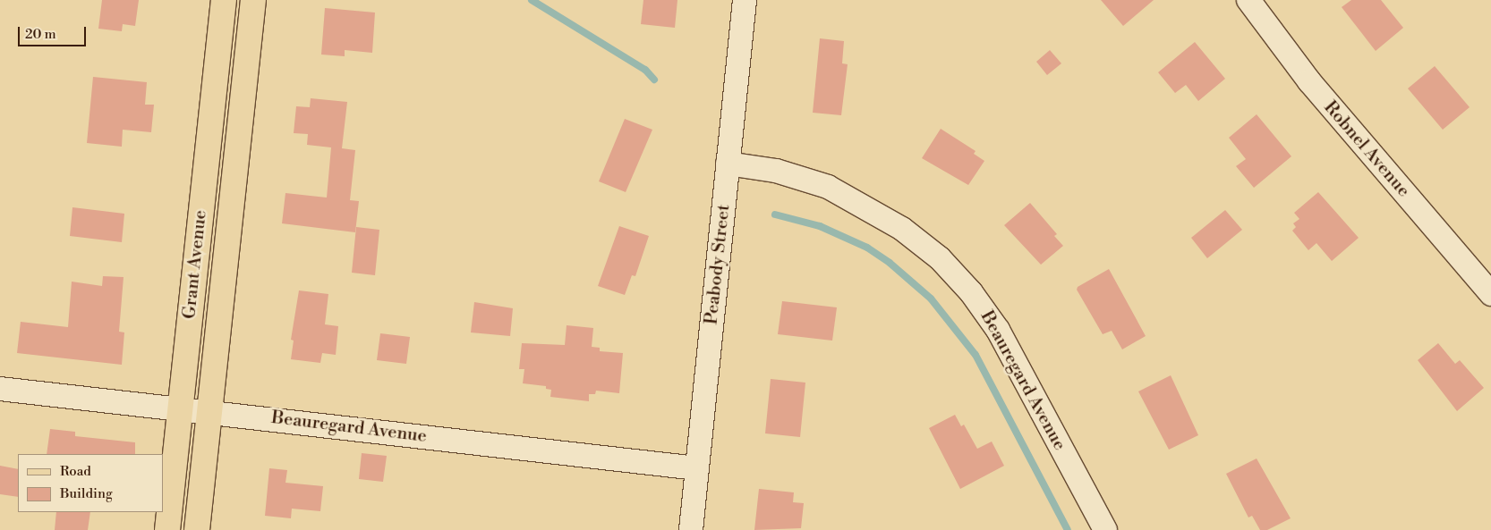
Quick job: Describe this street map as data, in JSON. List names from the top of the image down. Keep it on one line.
{"streets":{"main road":["Grant Avenue"],"street":["Robnel Avenue","Peabody Street","Beauregard Avenue"]},"crossings":[["Grant Avenue","Beauregard Avenue"],["Peabody Street","Beauregard Avenue"]],"legend":["Road","Building"],"scale_bar":"20 m"}
